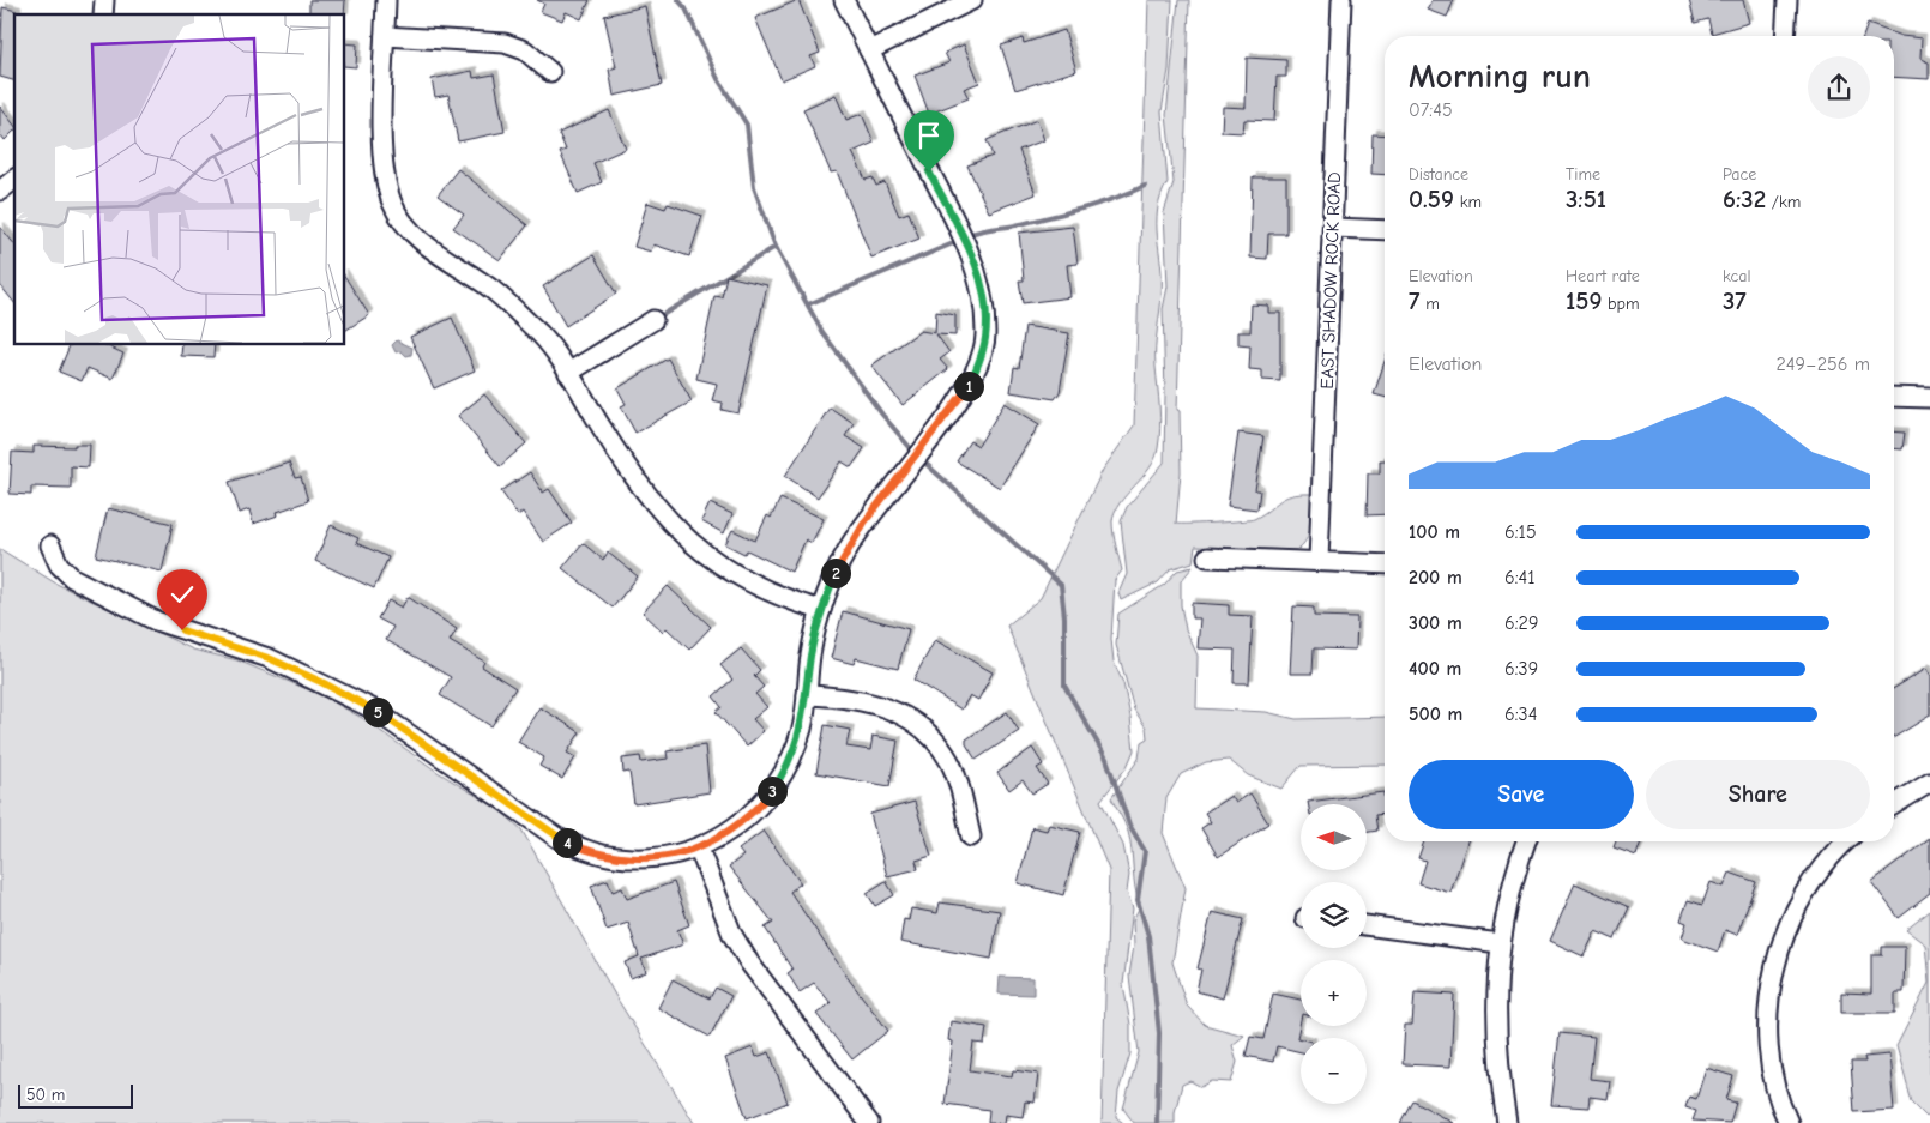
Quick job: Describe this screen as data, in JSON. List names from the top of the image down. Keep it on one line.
{"streets":{"street":["EAST SHADOW ROCK ROAD"]},"scale_bar":"50 m","north":"left","page":{"heading":["Morning run","07:45"],"stats":[["Distance","0.59 km"],["Time","3:51"],["Pace","6:32 /km"],["Elevation","7 m"],["Heart rate","159 bpm"],["kcal","37"]],"chart":["Elevation","249–256 m"],"pins":["1","2","5","3","4"],"list":[{"name":"100 m","note":"6:15"},{"name":"200 m","note":"6:41"},{"name":"300 m","note":"6:29"},{"name":"400 m","note":"6:39"},{"name":"500 m","note":"6:34"}],"buttons":["Save","Share"],"map_buttons":["+","−"],"scale":"50 m"}}
